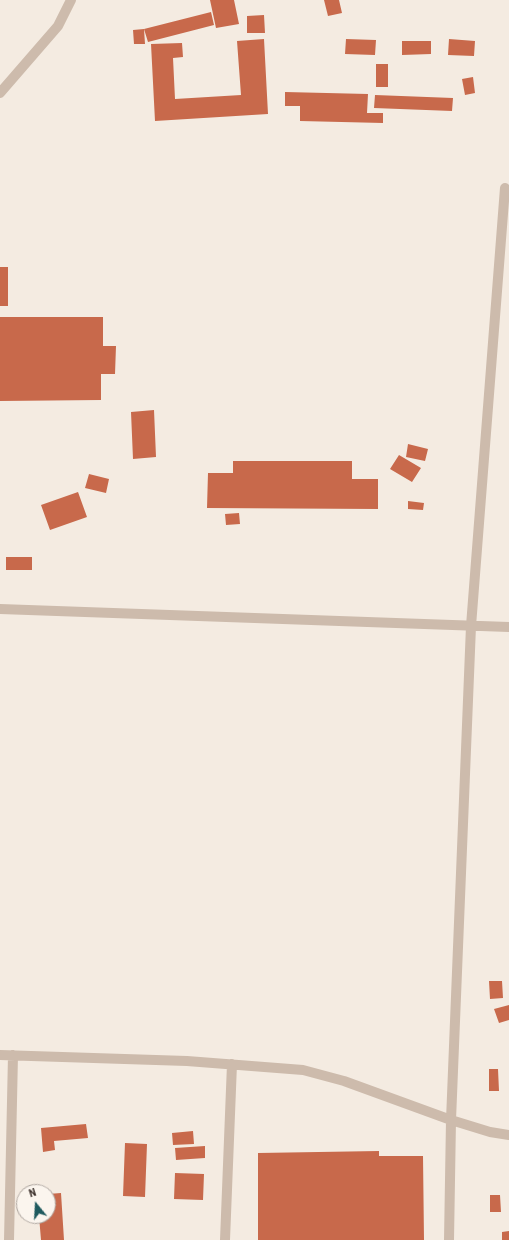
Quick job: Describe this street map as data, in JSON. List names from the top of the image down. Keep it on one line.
{"north":"top"}
